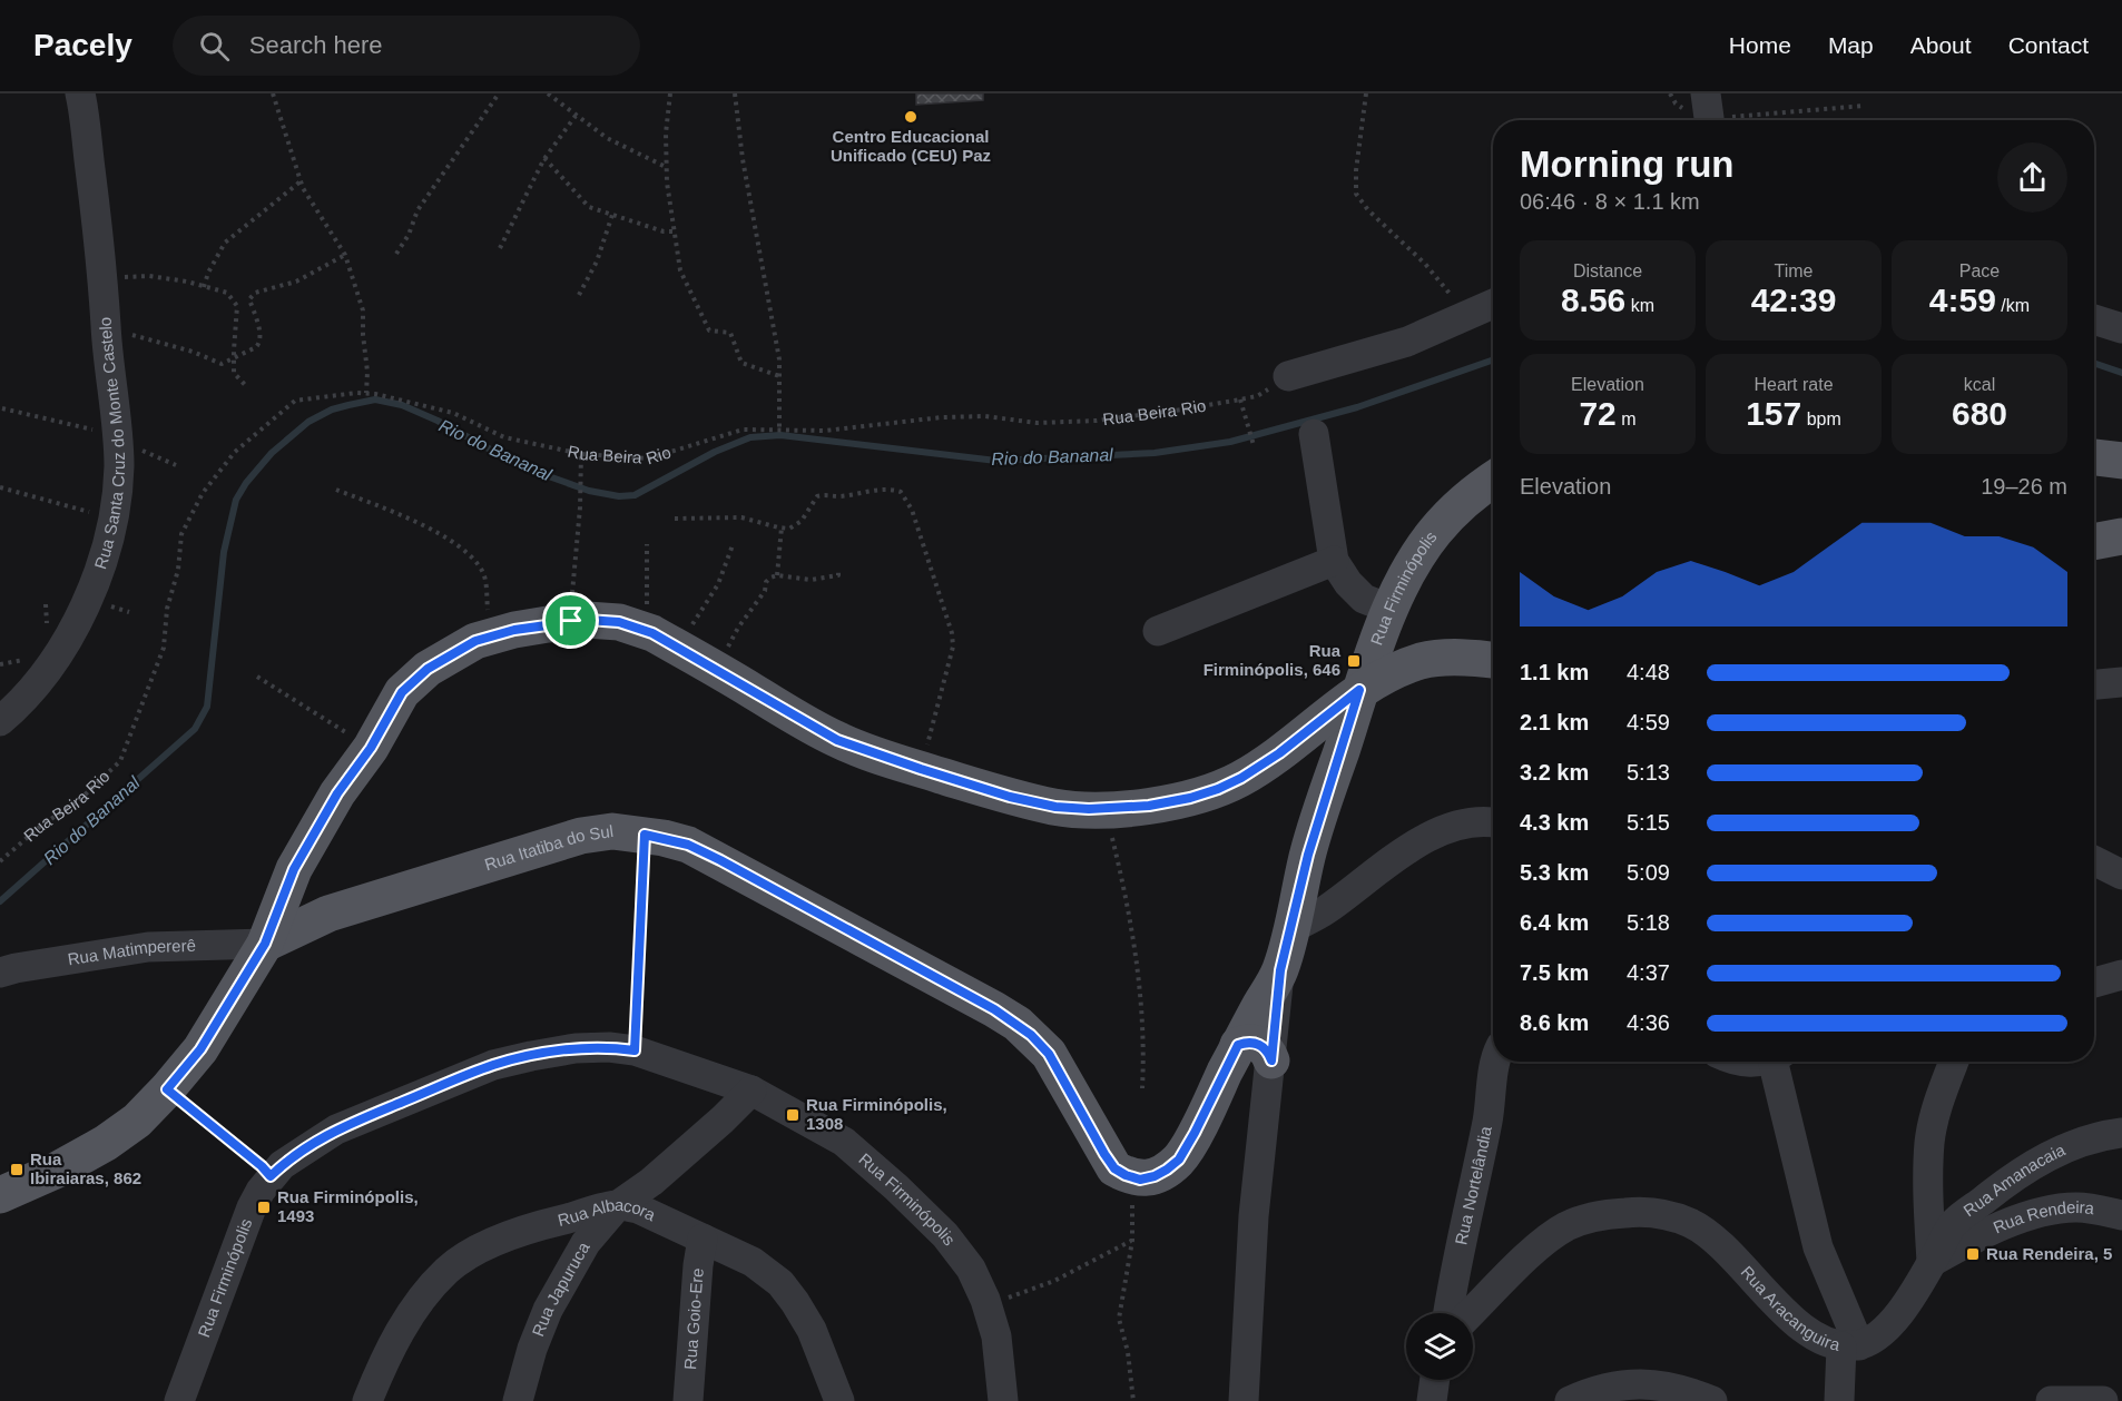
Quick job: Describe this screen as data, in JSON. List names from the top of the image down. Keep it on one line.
{"streets":{"main road":["Rua Firminópolis","Rua Itatiba do Sul"],"street":["Rua Santa Cruz do Monte Castelo","Rua Matimpererê","Rua Amanacaia","Rua Nortelândia","Rua Albacora","Rua Rendeira","Rua Japuruca","Rua Aracanguira","Rua Goio-Ere"],"path":["Rua Beira Rio"]},"crossings":[["Rua Firminópolis","Rua Itatiba do Sul"],["Rua Firminópolis","Rua Japuruca"],["Rua Itatiba do Sul","Rua Matimpererê"],["Rua Amanacaia","Rua Rendeira"],["Rua Amanacaia","Rua Aracanguira"],["Rua Albacora","Rua Japuruca"],["Rua Albacora","Rua Goio-Ere"],["Rua Rendeira","Rua Aracanguira"]],"water":["Rio do Bananal"],"places":{"other":["Centro Educacional Unificado (CEU) Paz"],"transit":["Rua Firminópolis, 646","Rua Firminópolis, 1308","Rua Ibiraiaras, 862","Rua Firminópolis, 1493","Rua Rendeira, 5"]},"page":{"header":"Pacely","search":"Search here","nav":["Home","Map","About","Contact"],"heading":["Morning run","06:46 · 8 × 1.1 km"],"stats":[["Distance","8.56 km"],["Time","42:39"],["Pace","4:59 /km"],["Elevation","72 m"],["Heart rate","157 bpm"],["kcal","680"]],"chart":["Elevation","19–26 m"],"list":[{"name":"1.1 km","note":"4:48"},{"name":"2.1 km","note":"4:59"},{"name":"3.2 km","note":"5:13"},{"name":"4.3 km","note":"5:15"},{"name":"5.3 km","note":"5:09"},{"name":"6.4 km","note":"5:18"},{"name":"7.5 km","note":"4:37"},{"name":"8.6 km","note":"4:36"}]}}
